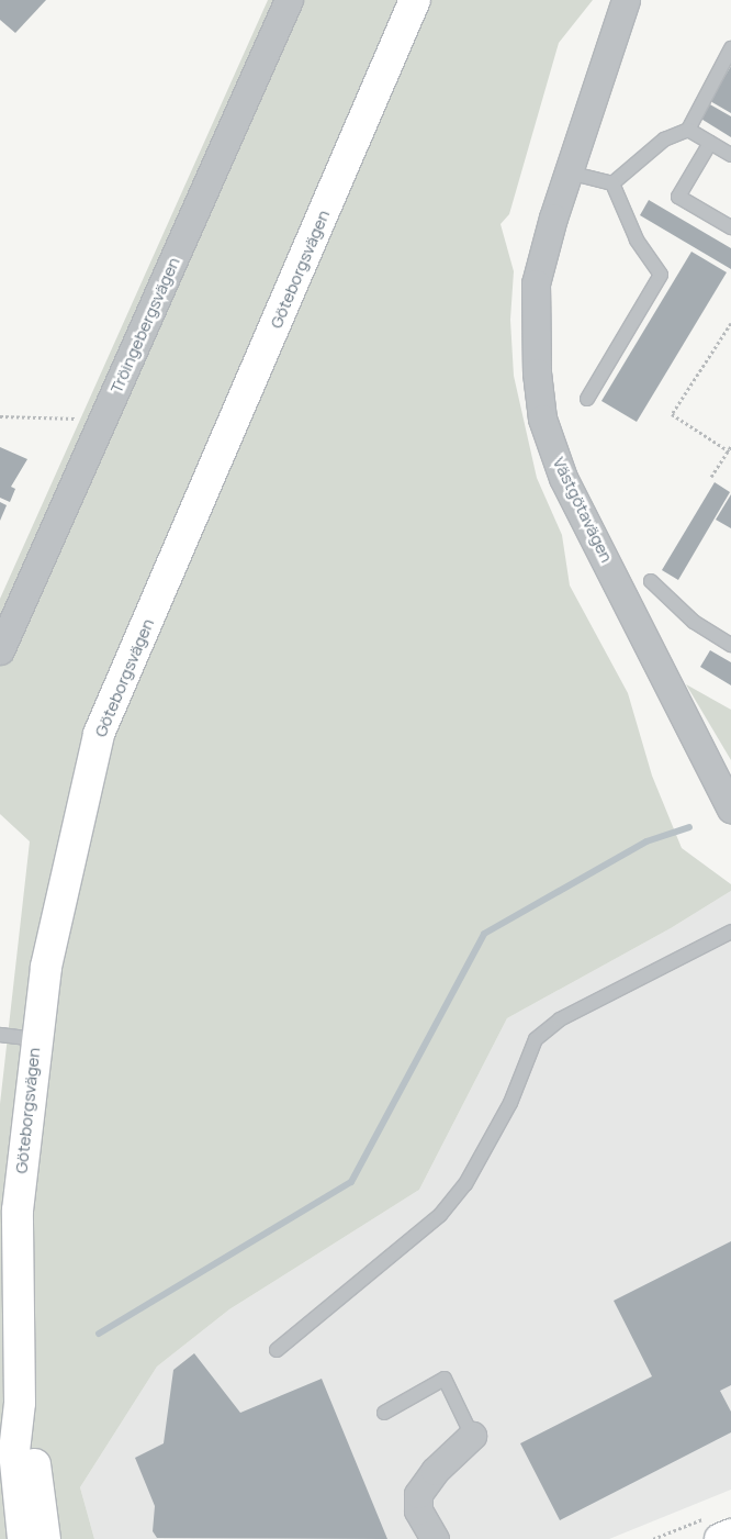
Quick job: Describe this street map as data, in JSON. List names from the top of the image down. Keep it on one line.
{"streets":{"main road":["Göteborgsvägen"],"street":["Tröingebergsvägen","Västgötavägen"]}}
